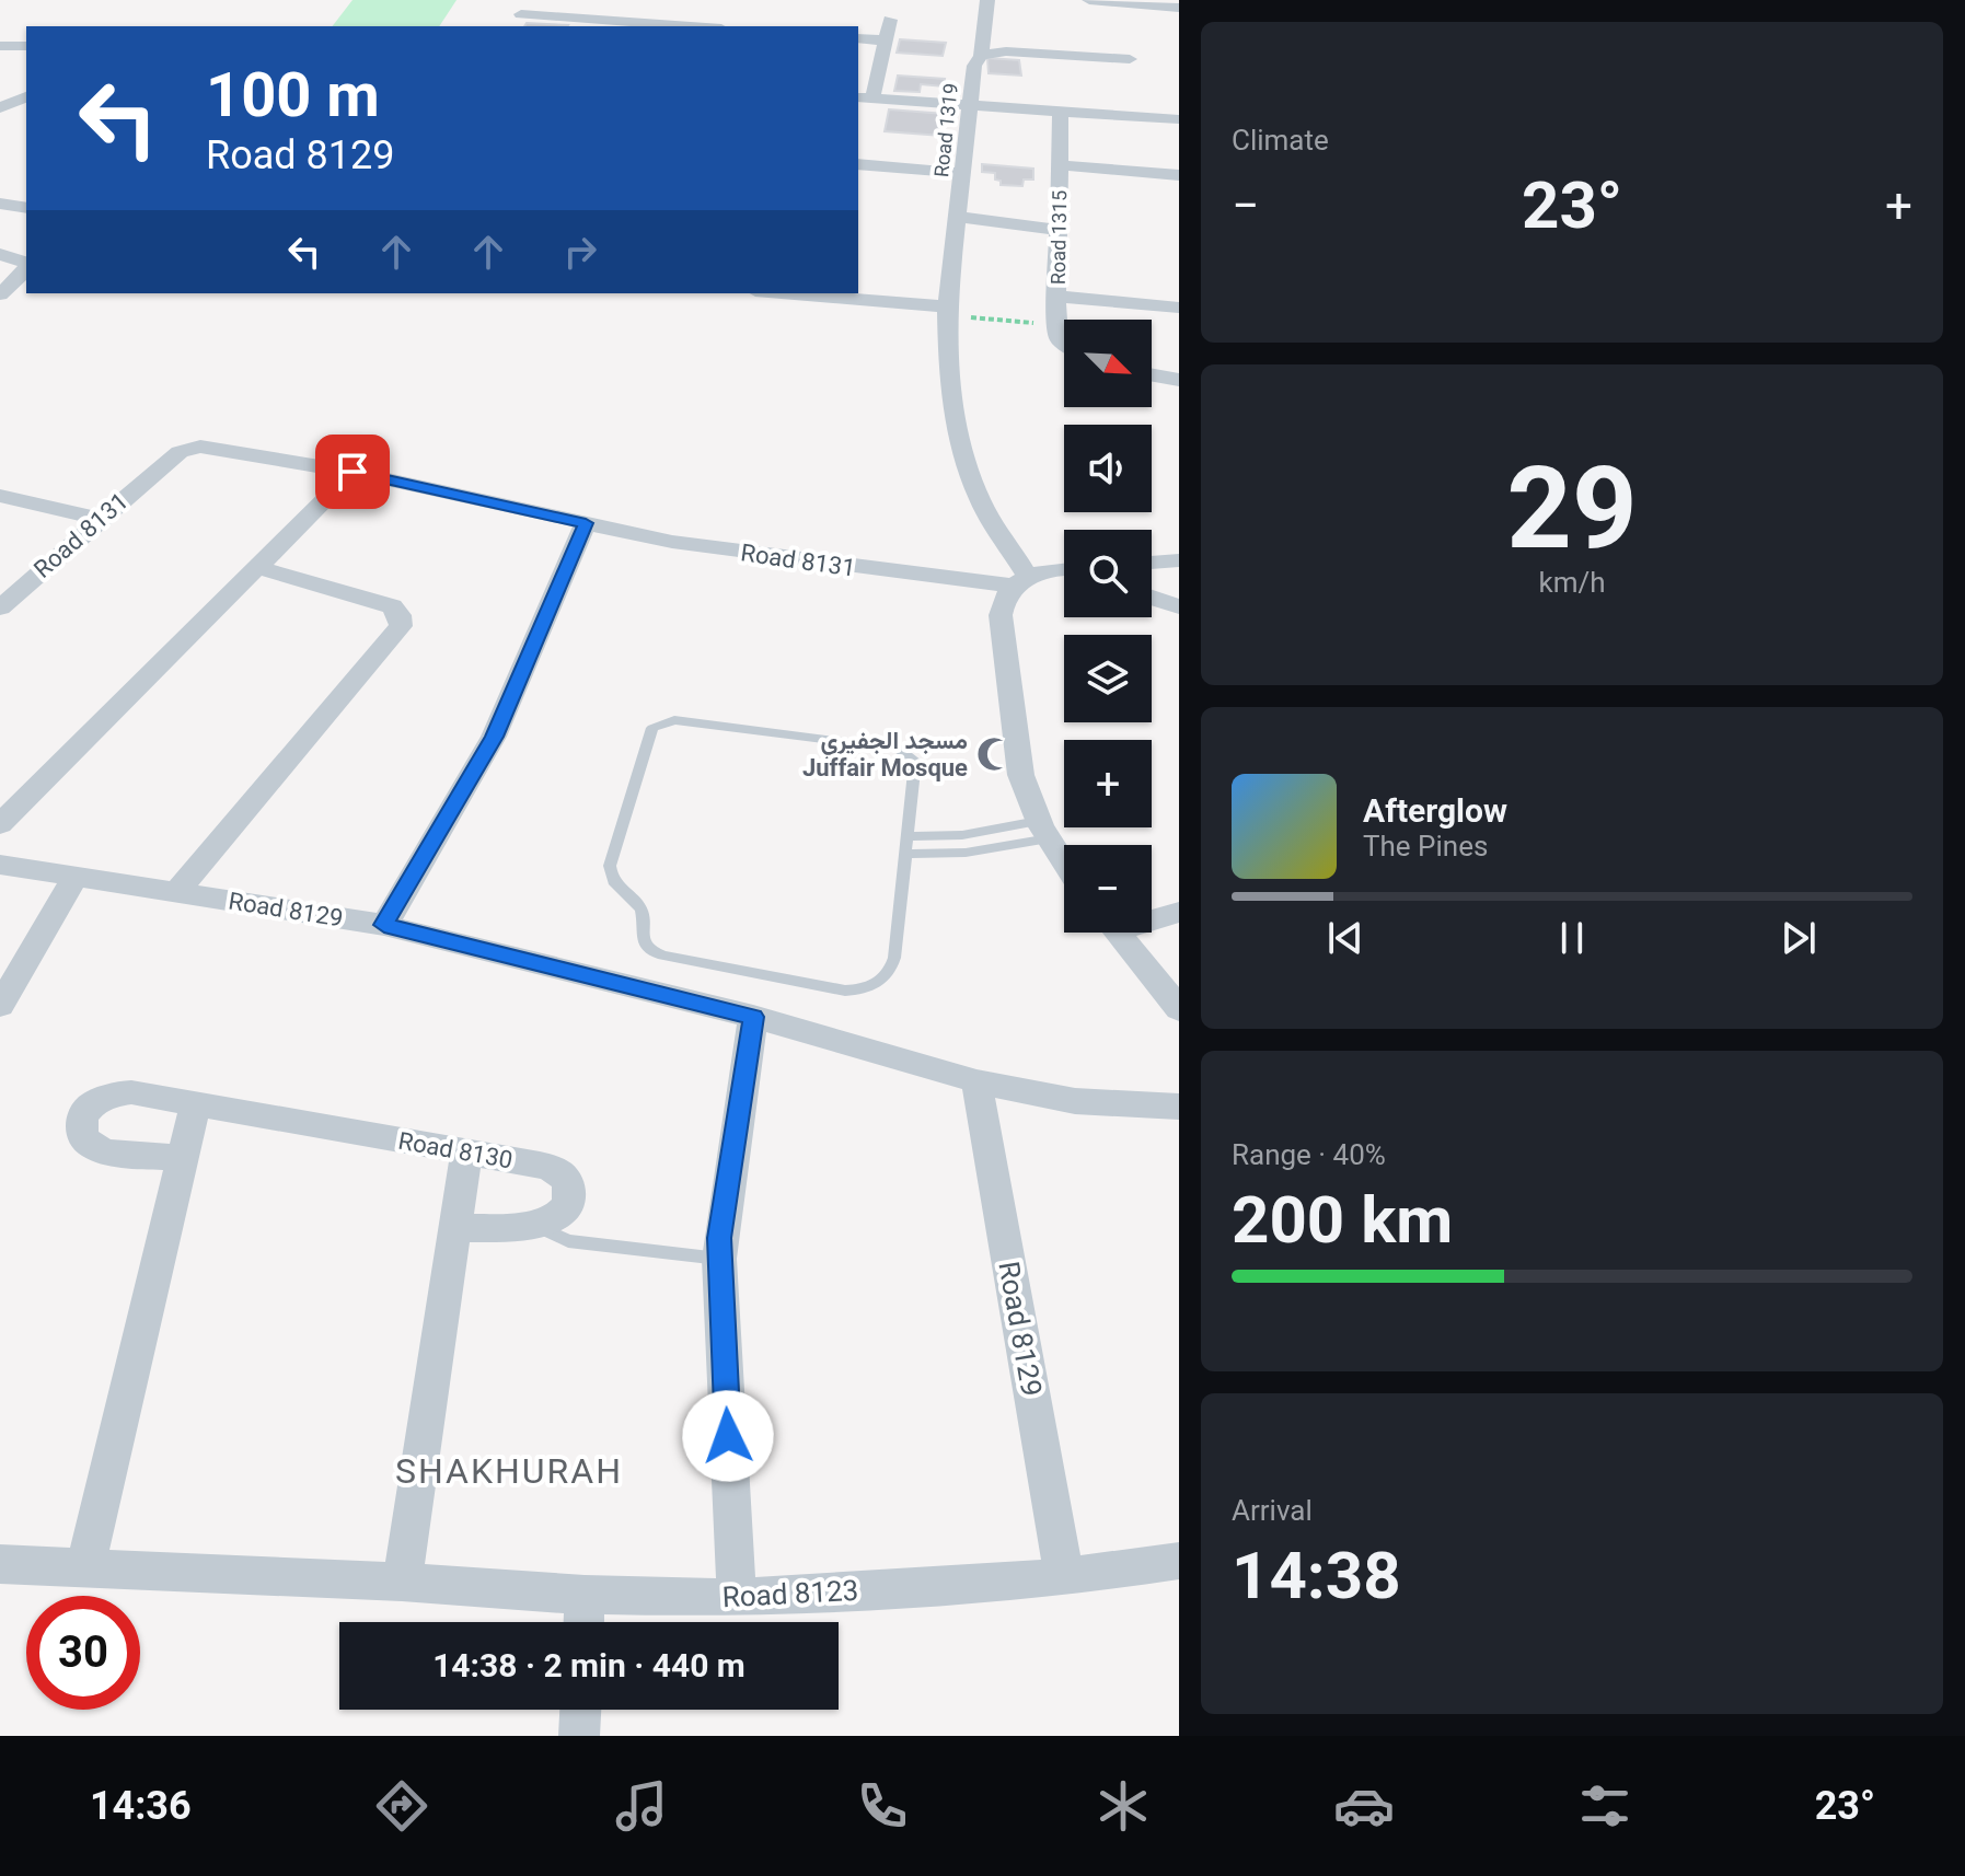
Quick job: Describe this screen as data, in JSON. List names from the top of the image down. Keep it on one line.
{"streets":{"street":["Road 1319","Road 1315","Road 8131","Road 8129","Road 8130","Road 8123"]},"crossings":[["Road 1319","Road 8131"],["Road 8129","Road 8123"]],"districts":["SHAKHURAH"],"places":{"mosque":["مسجد الجفيري Juffair Mosque"]},"north":"bottom right","page":{"tile":["Climate",["29","km/h"],["Range · 40%","200 km"],["Arrival","14:38"]],"turn":["100 m","Road 8129"],"heat":["−","23°","+"],"map_buttons":["+","−"],"song":["Afterglow","The Pines"],"limit":"30","trip":"14:38 · 2 min · 440 m","tabs":["14:36","23°"]}}
